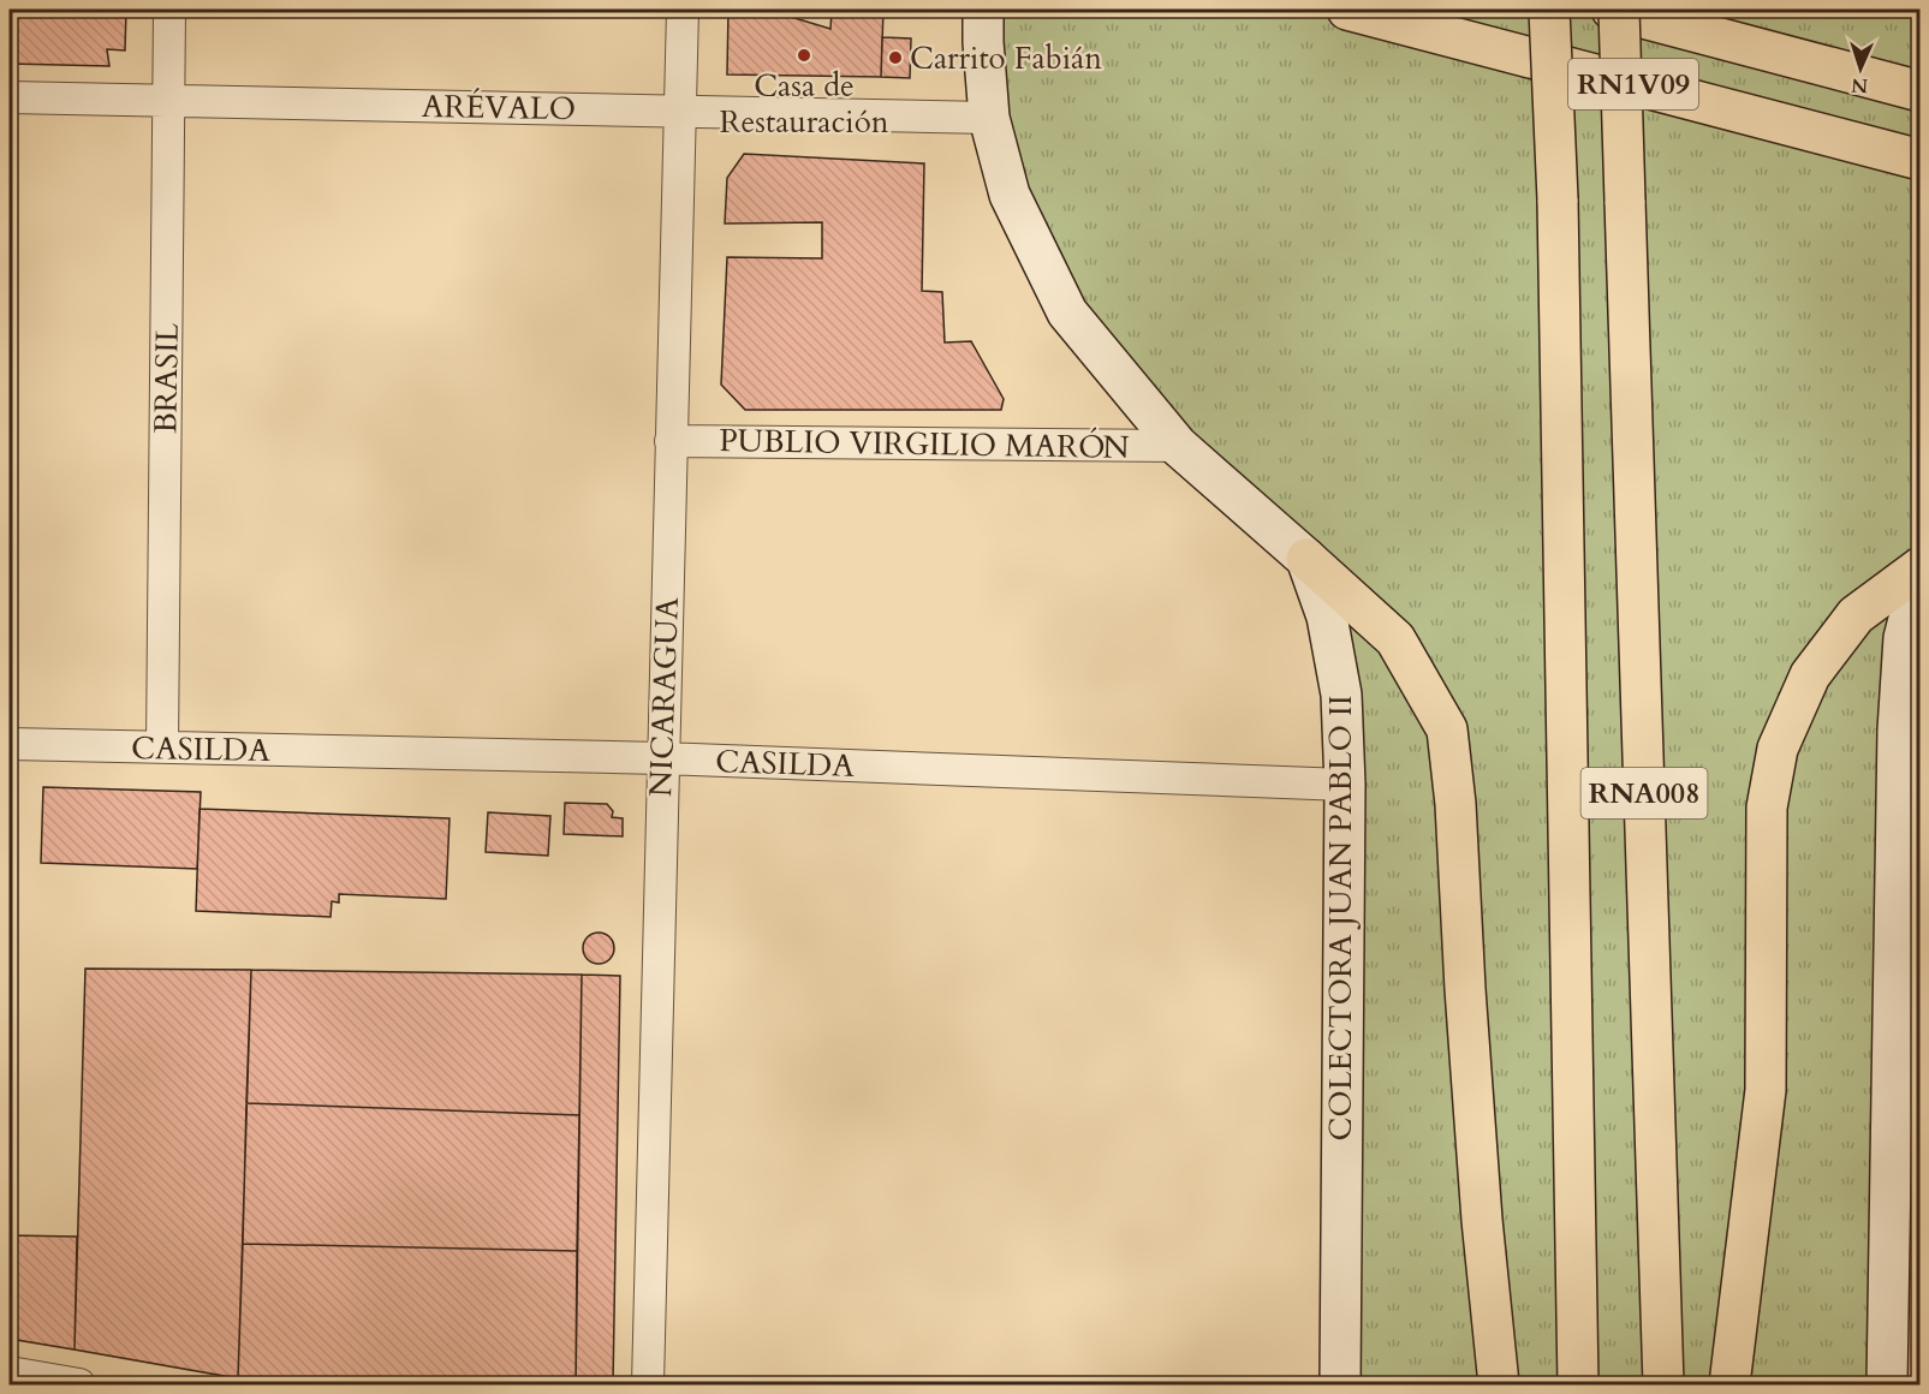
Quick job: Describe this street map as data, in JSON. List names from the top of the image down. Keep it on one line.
{"streets":{"main road":["RN1V09","RNA008","COLECTORA JUAN PABLO II"],"street":["ARÉVALO","BRASIL","PUBLIO VIRGILIO MARÓN","NICARAGUA","CASILDA"]},"crossings":[["ARÉVALO","BRASIL"],["ARÉVALO","NICARAGUA"],["ARÉVALO","COLECTORA JUAN PABLO II"],["BRASIL","CASILDA"],["PUBLIO VIRGILIO MARÓN","NICARAGUA"],["PUBLIO VIRGILIO MARÓN","COLECTORA JUAN PABLO II"],["NICARAGUA","CASILDA"],["CASILDA","COLECTORA JUAN PABLO II"]],"places":["Casa de Restauración","Carrito Fabián"],"north":"bottom"}
